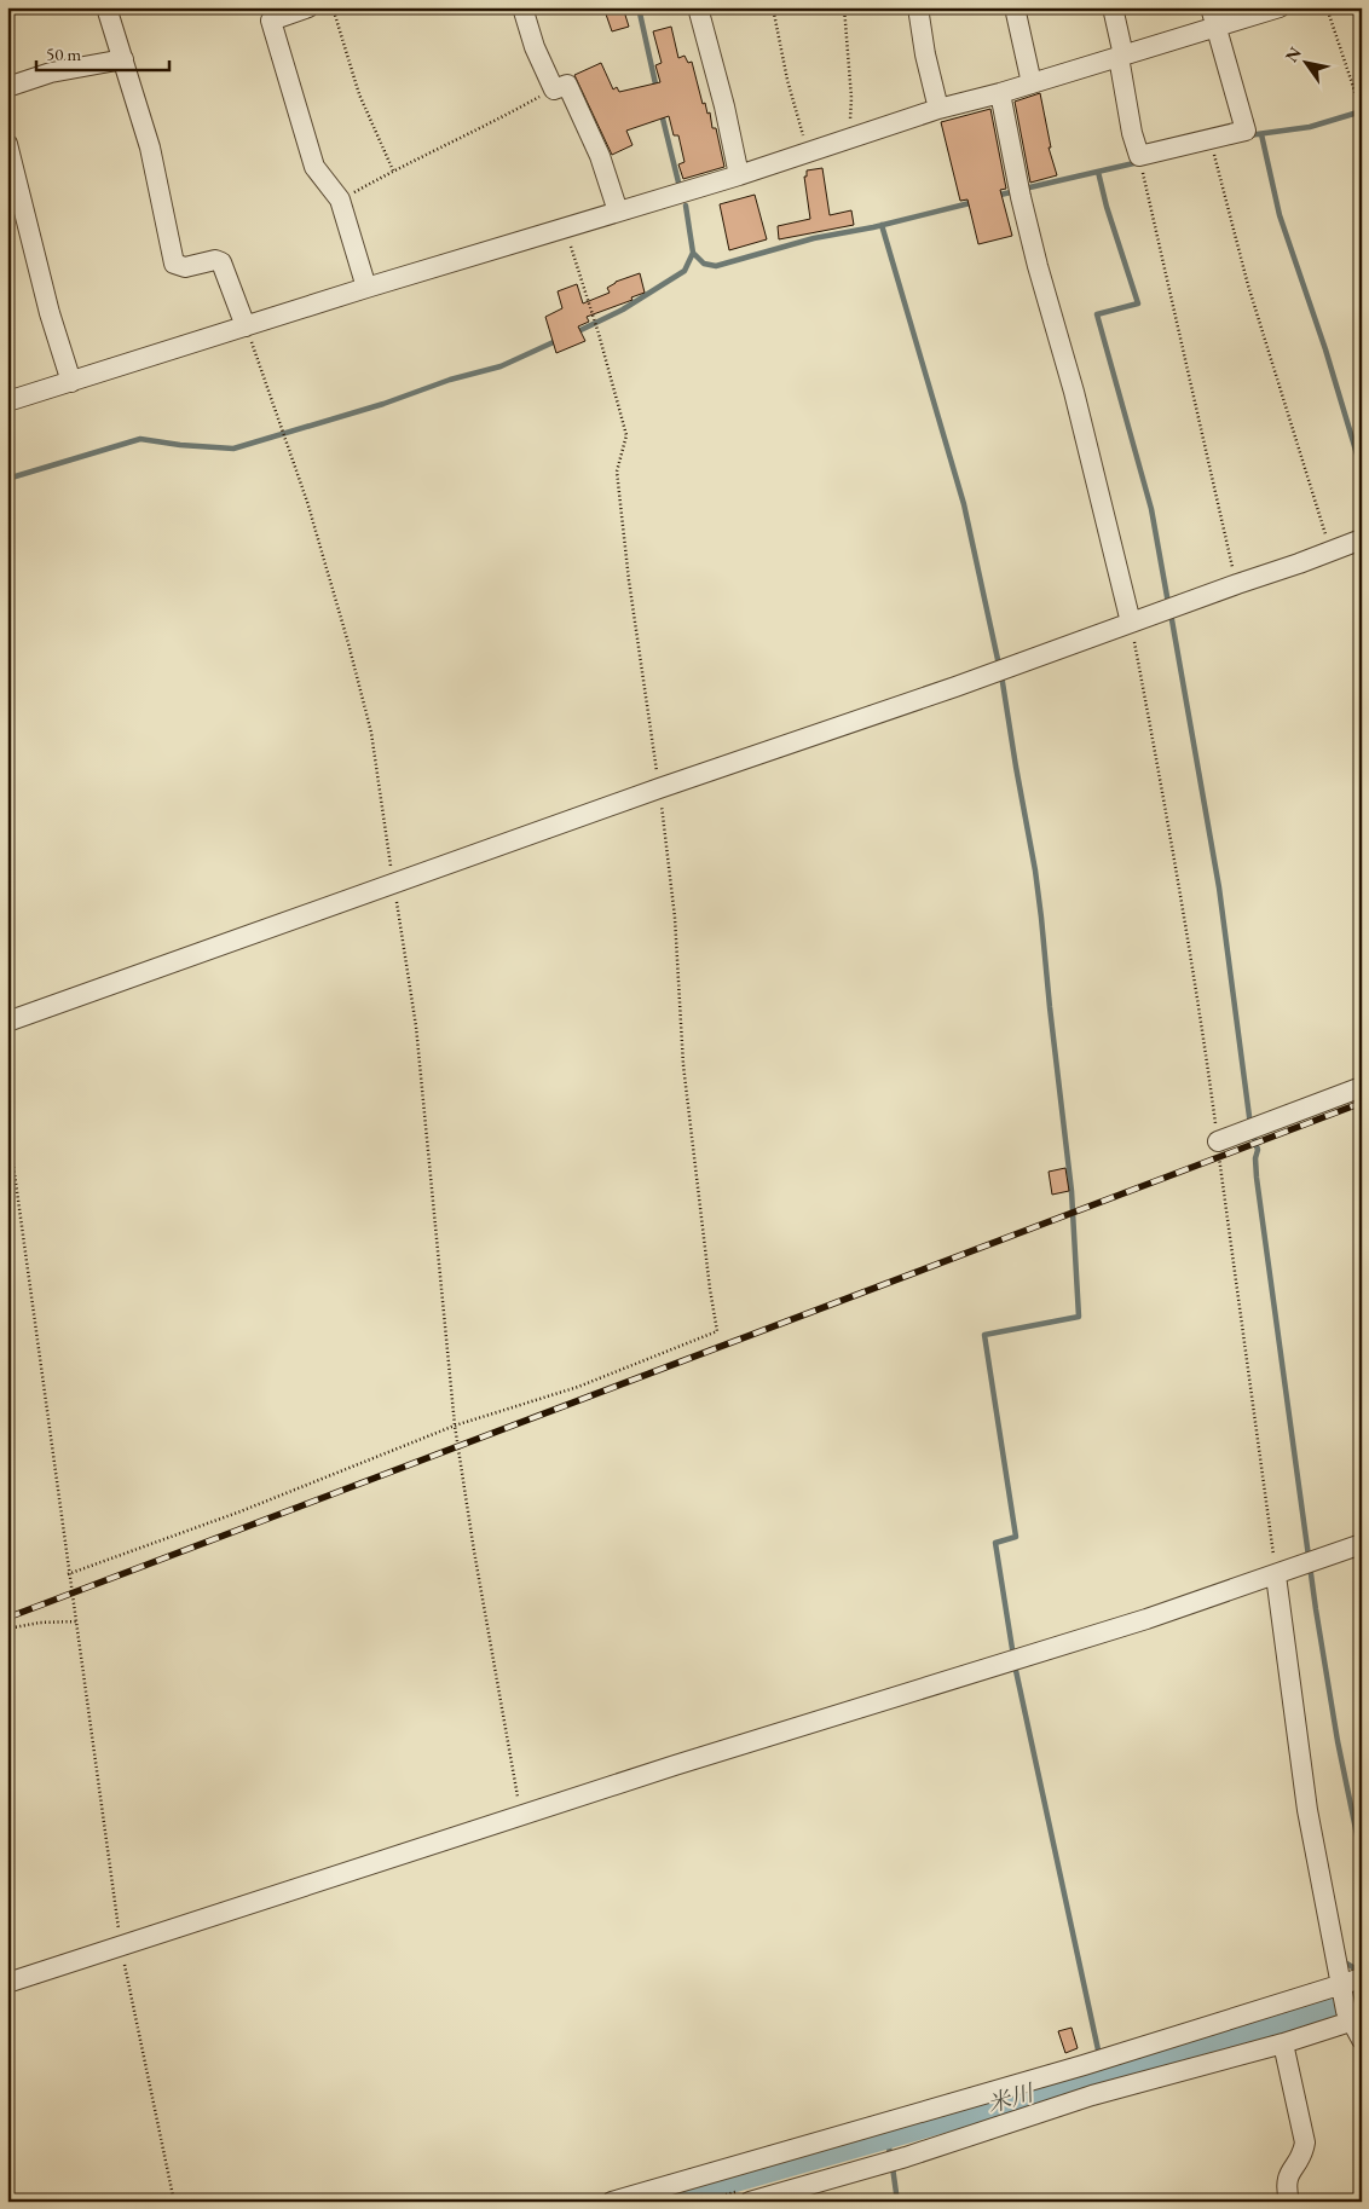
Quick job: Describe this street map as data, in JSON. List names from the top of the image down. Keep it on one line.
{"water":["米川"],"scale_bar":"50 m","north":"top left"}
